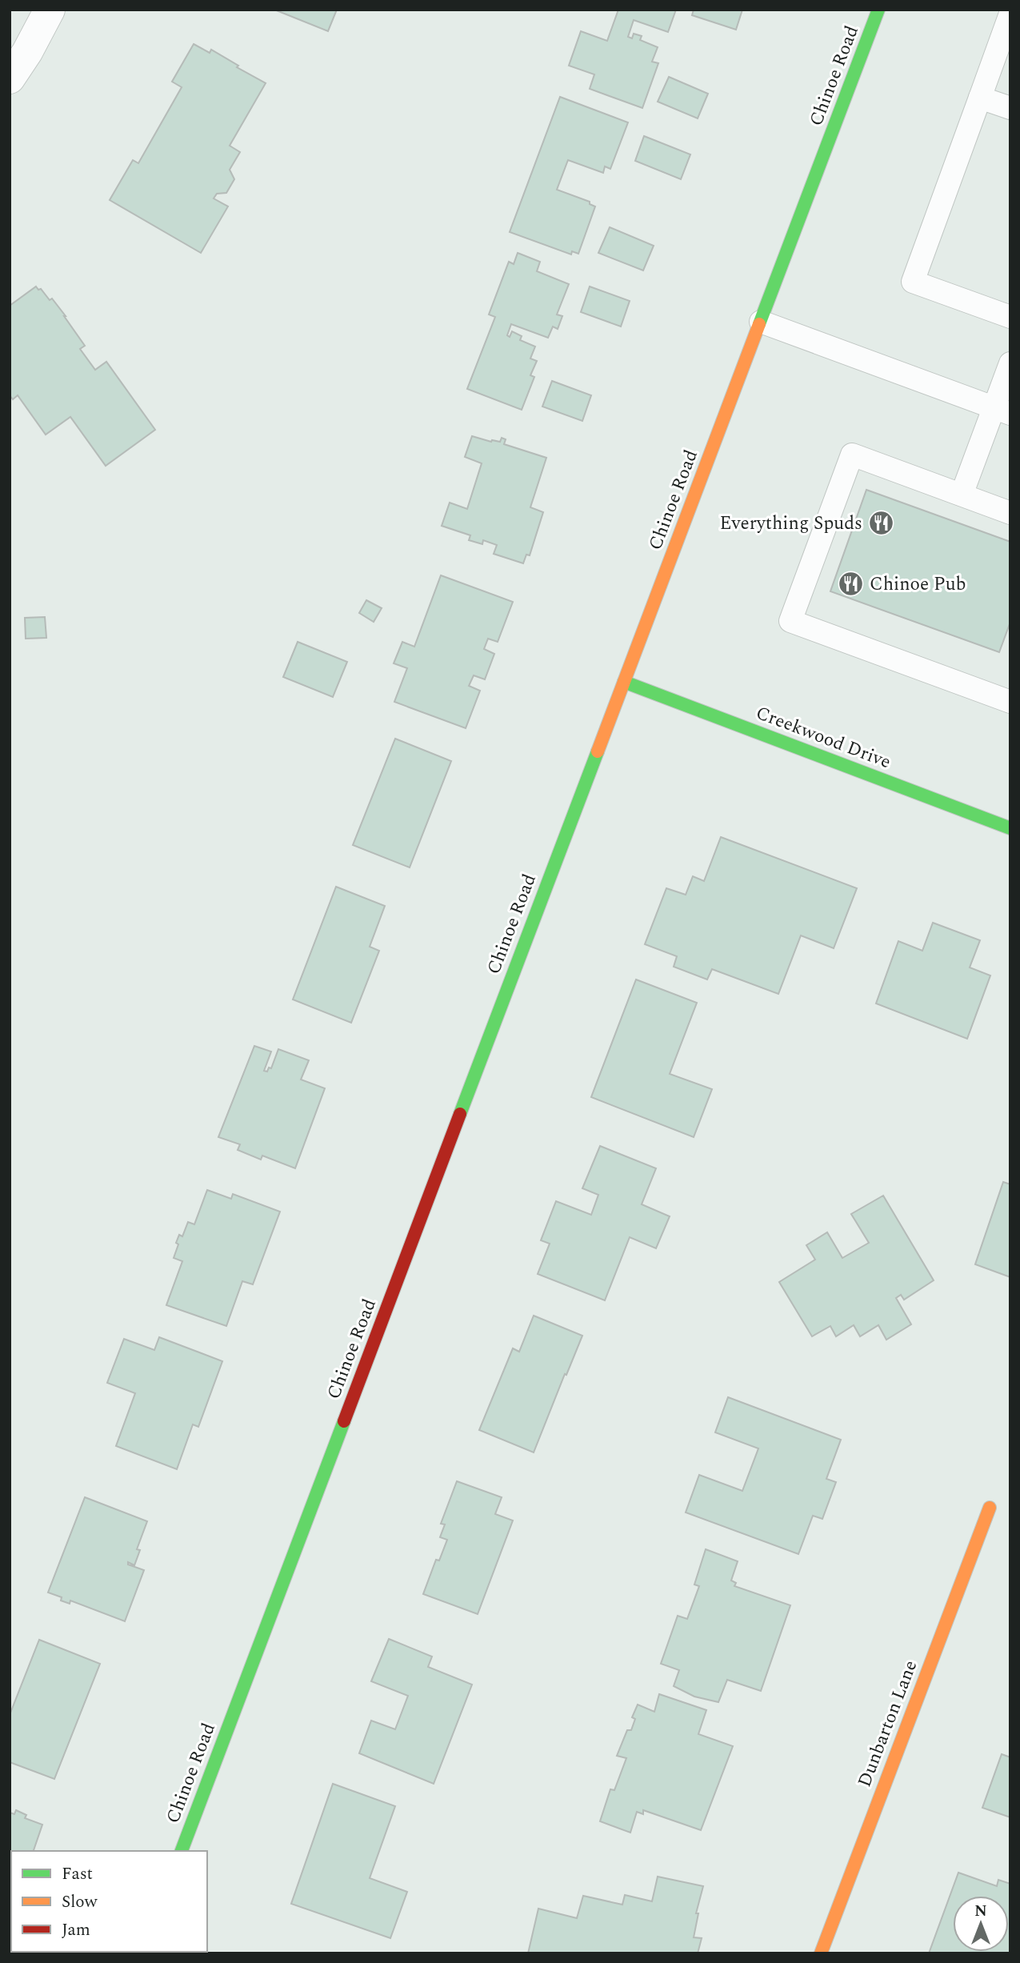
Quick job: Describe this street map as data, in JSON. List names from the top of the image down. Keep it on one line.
{"streets":{"street":["Chinoe Road","Creekwood Drive","Dunbarton Lane"]},"crossings":[["Chinoe Road","Creekwood Drive"]],"places":{"restaurant":["Everything Spuds","Chinoe Pub"]},"legend":["Fast","Slow","Jam"],"north":"top"}
